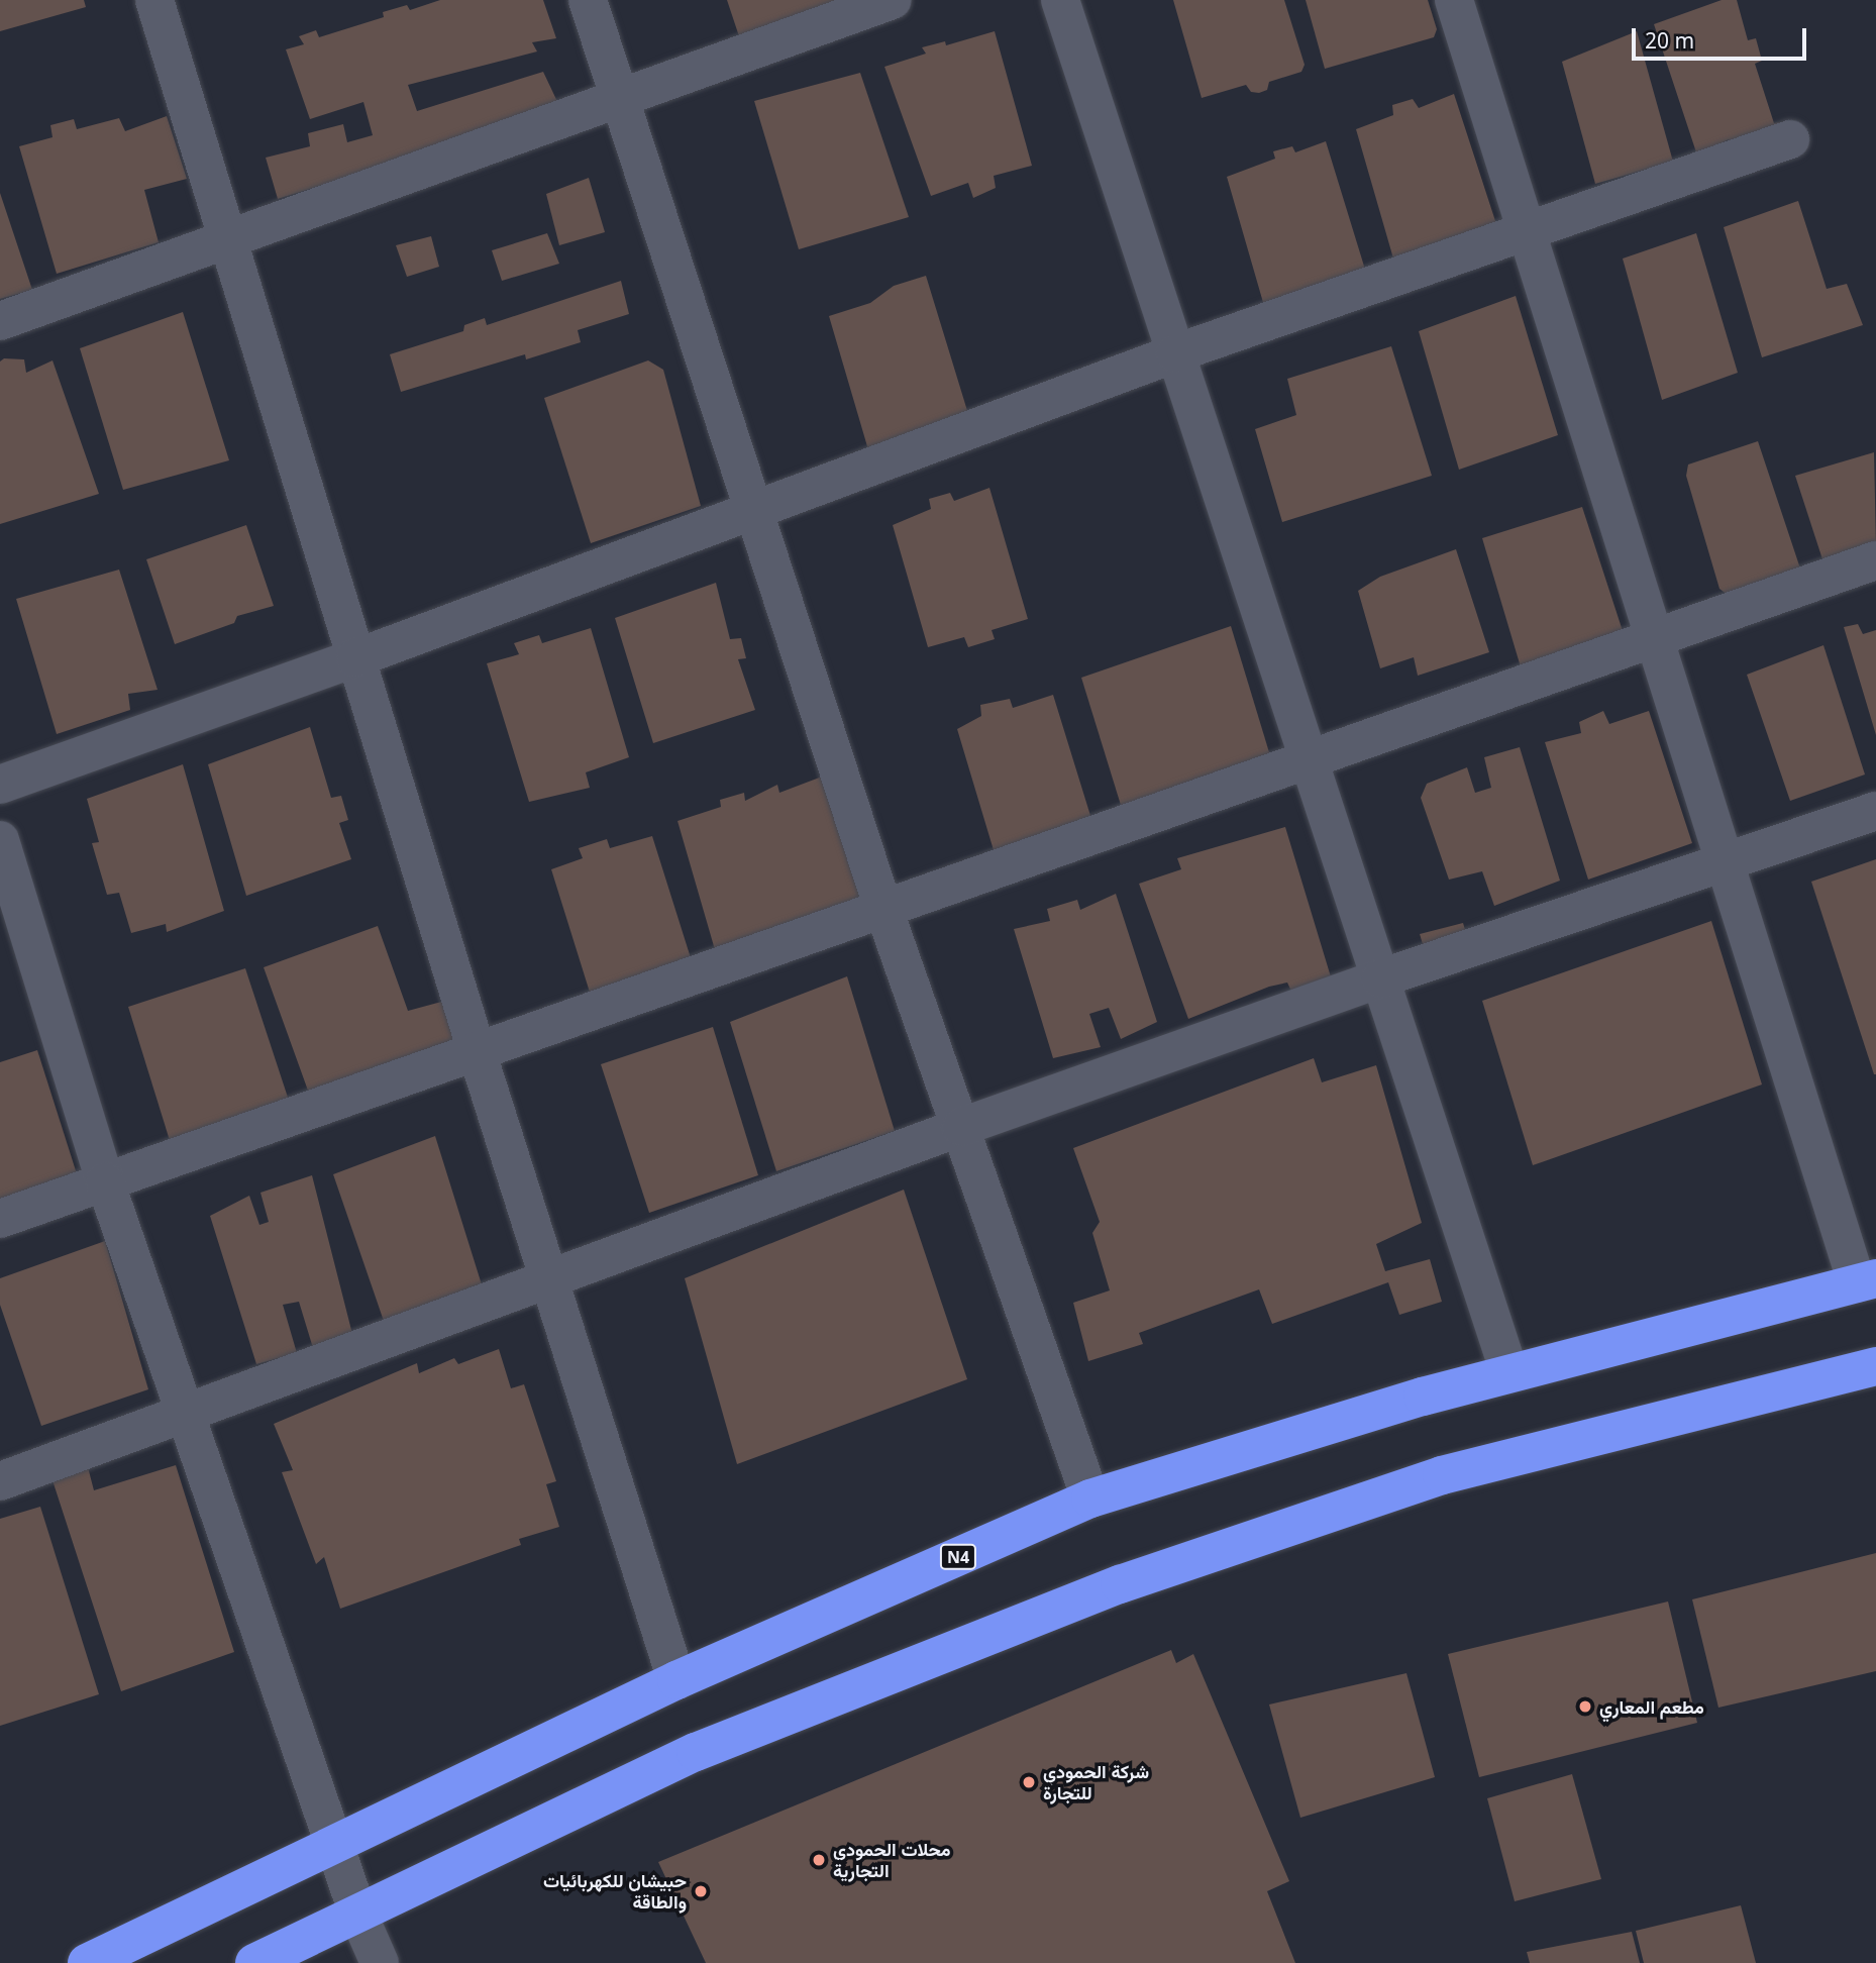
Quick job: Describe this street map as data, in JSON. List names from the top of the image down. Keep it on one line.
{"streets":{"highway":["N4"]},"places":["مطعم المعاري","شركة الحمودي للتجارة","محلات الحمودي التجارية","حبيشان للكهربائيات والطاقة"],"scale_bar":"20 m"}
